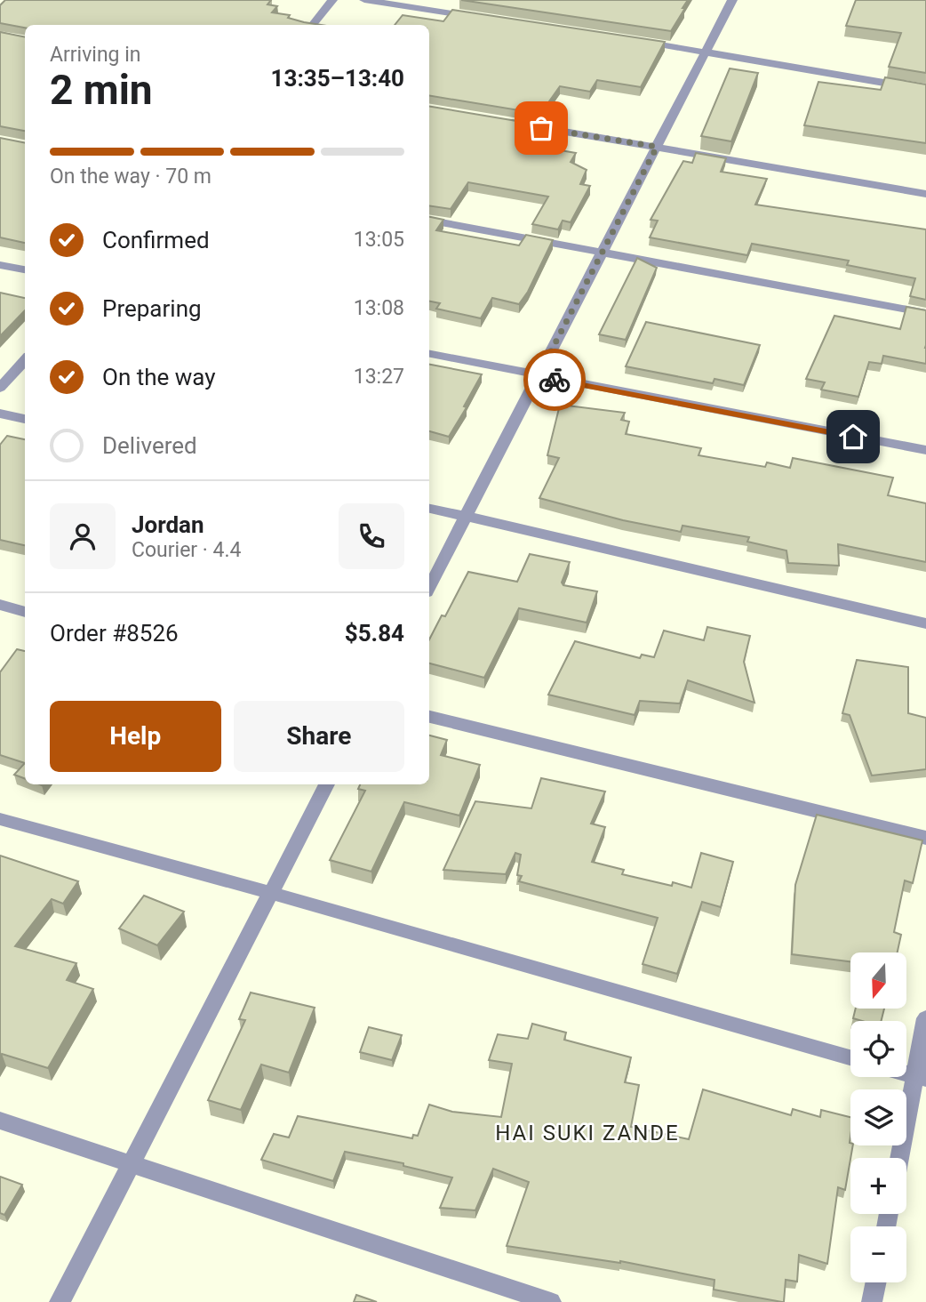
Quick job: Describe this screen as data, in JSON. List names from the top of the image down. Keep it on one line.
{"districts":["HAI SUKI ZANDE"],"north":"bottom","page":{"heading":["2 min","Arriving in","13:35–13:40"],"panel":["Jordan","Courier · 4.4","Order #8526","$5.84"],"bar":"On the way · 70 m","list":[["Confirmed","13:05"],["Preparing","13:08"],["On the way","13:27"],"Delivered"],"buttons":["Help","Share"],"map_buttons":["+","−"]}}
